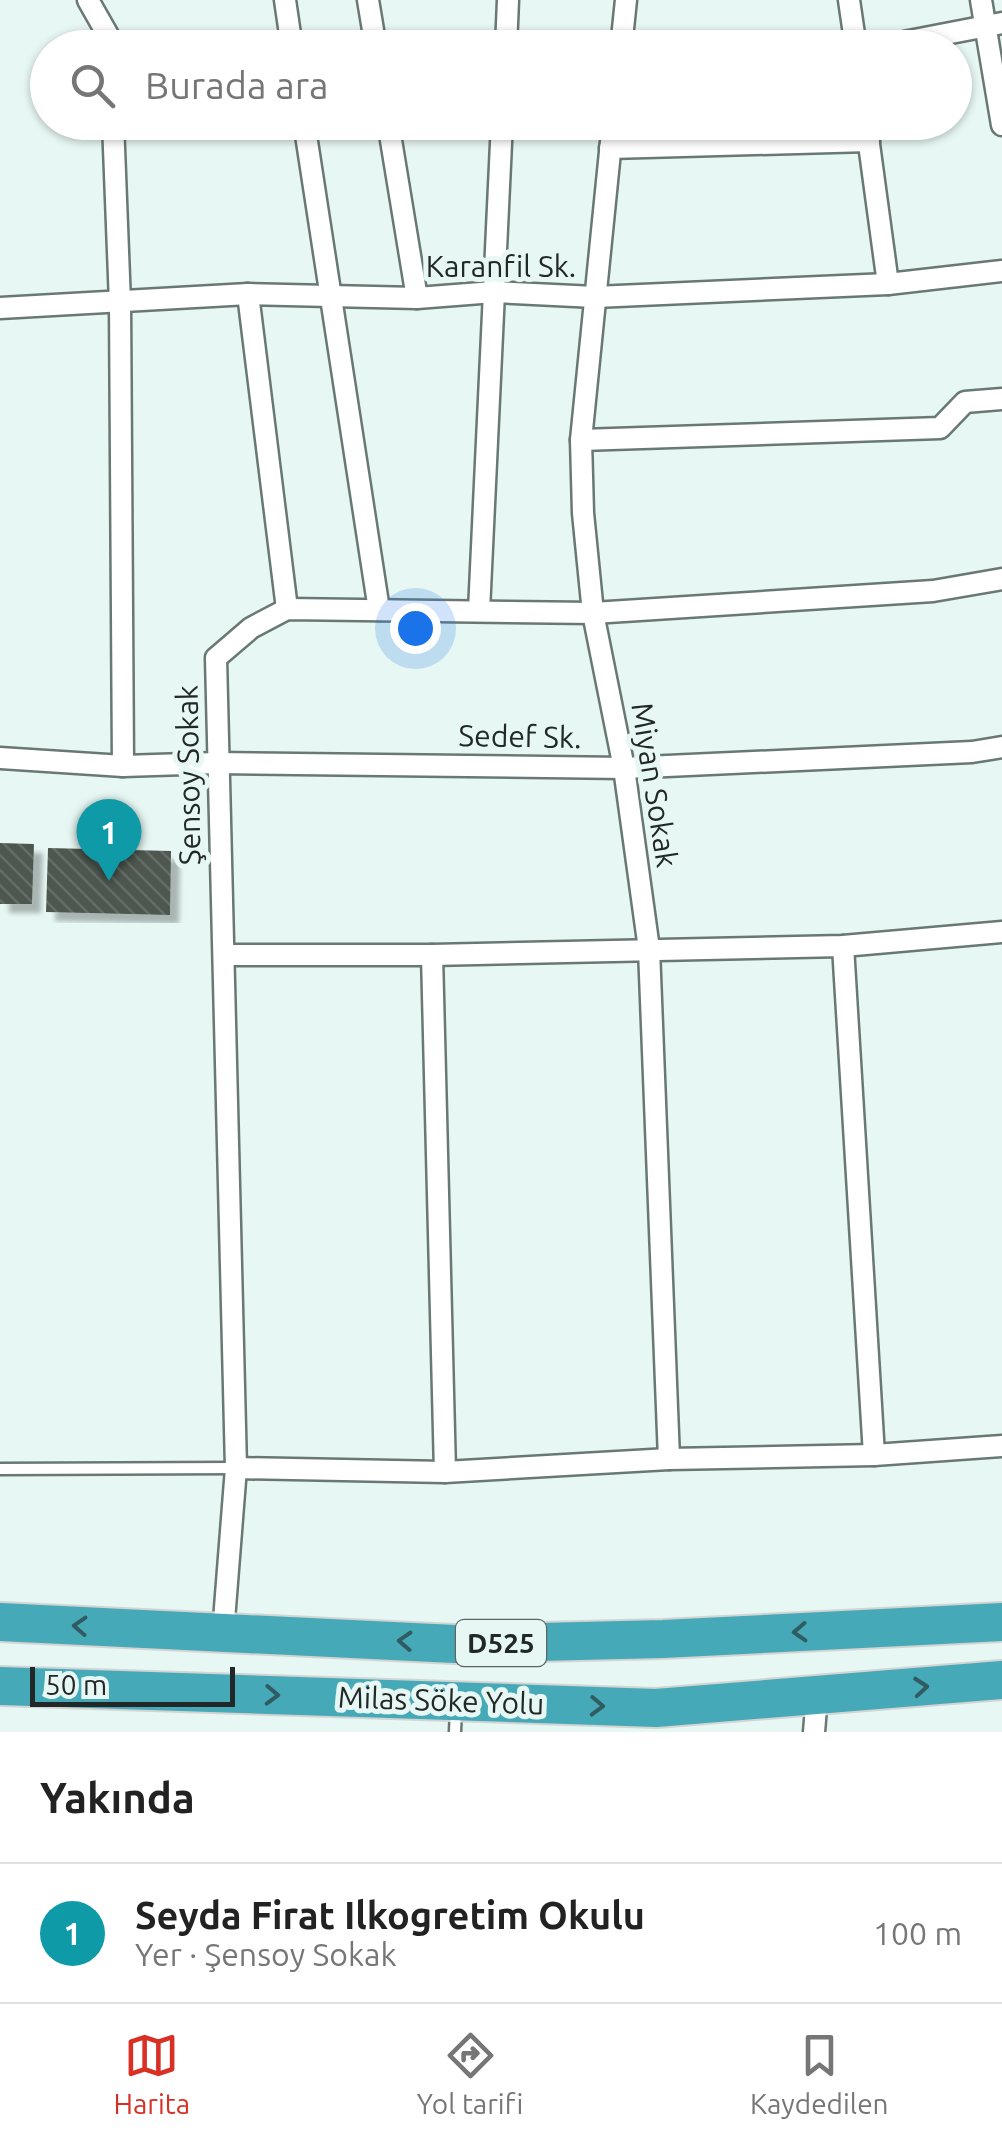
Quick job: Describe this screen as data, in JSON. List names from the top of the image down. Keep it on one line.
{"streets":{"highway":["D525","Milas Söke Yolu"],"street":["Karanfil Sk.","Sedef Sk.","Şensoy Sokak","Miyan Sokak"]},"crossings":[["Karanfil Sk.","Miyan Sokak"],["Sedef Sk.","Şensoy Sokak"],["Sedef Sk.","Miyan Sokak"],["Şensoy Sokak","Milas Söke Yolu"]],"scale_bar":"50 m","page":{"search":"Burada ara","pins":"1","scale":"50 m","heading":"Yakında","list":[{"mark":"1","name":"Seyda Firat Ilkogretim Okulu","note":"Yer · Şensoy Sokak","value":"100 m"}],"nav":["Harita","Yol tarifi","Kaydedilen"]}}
